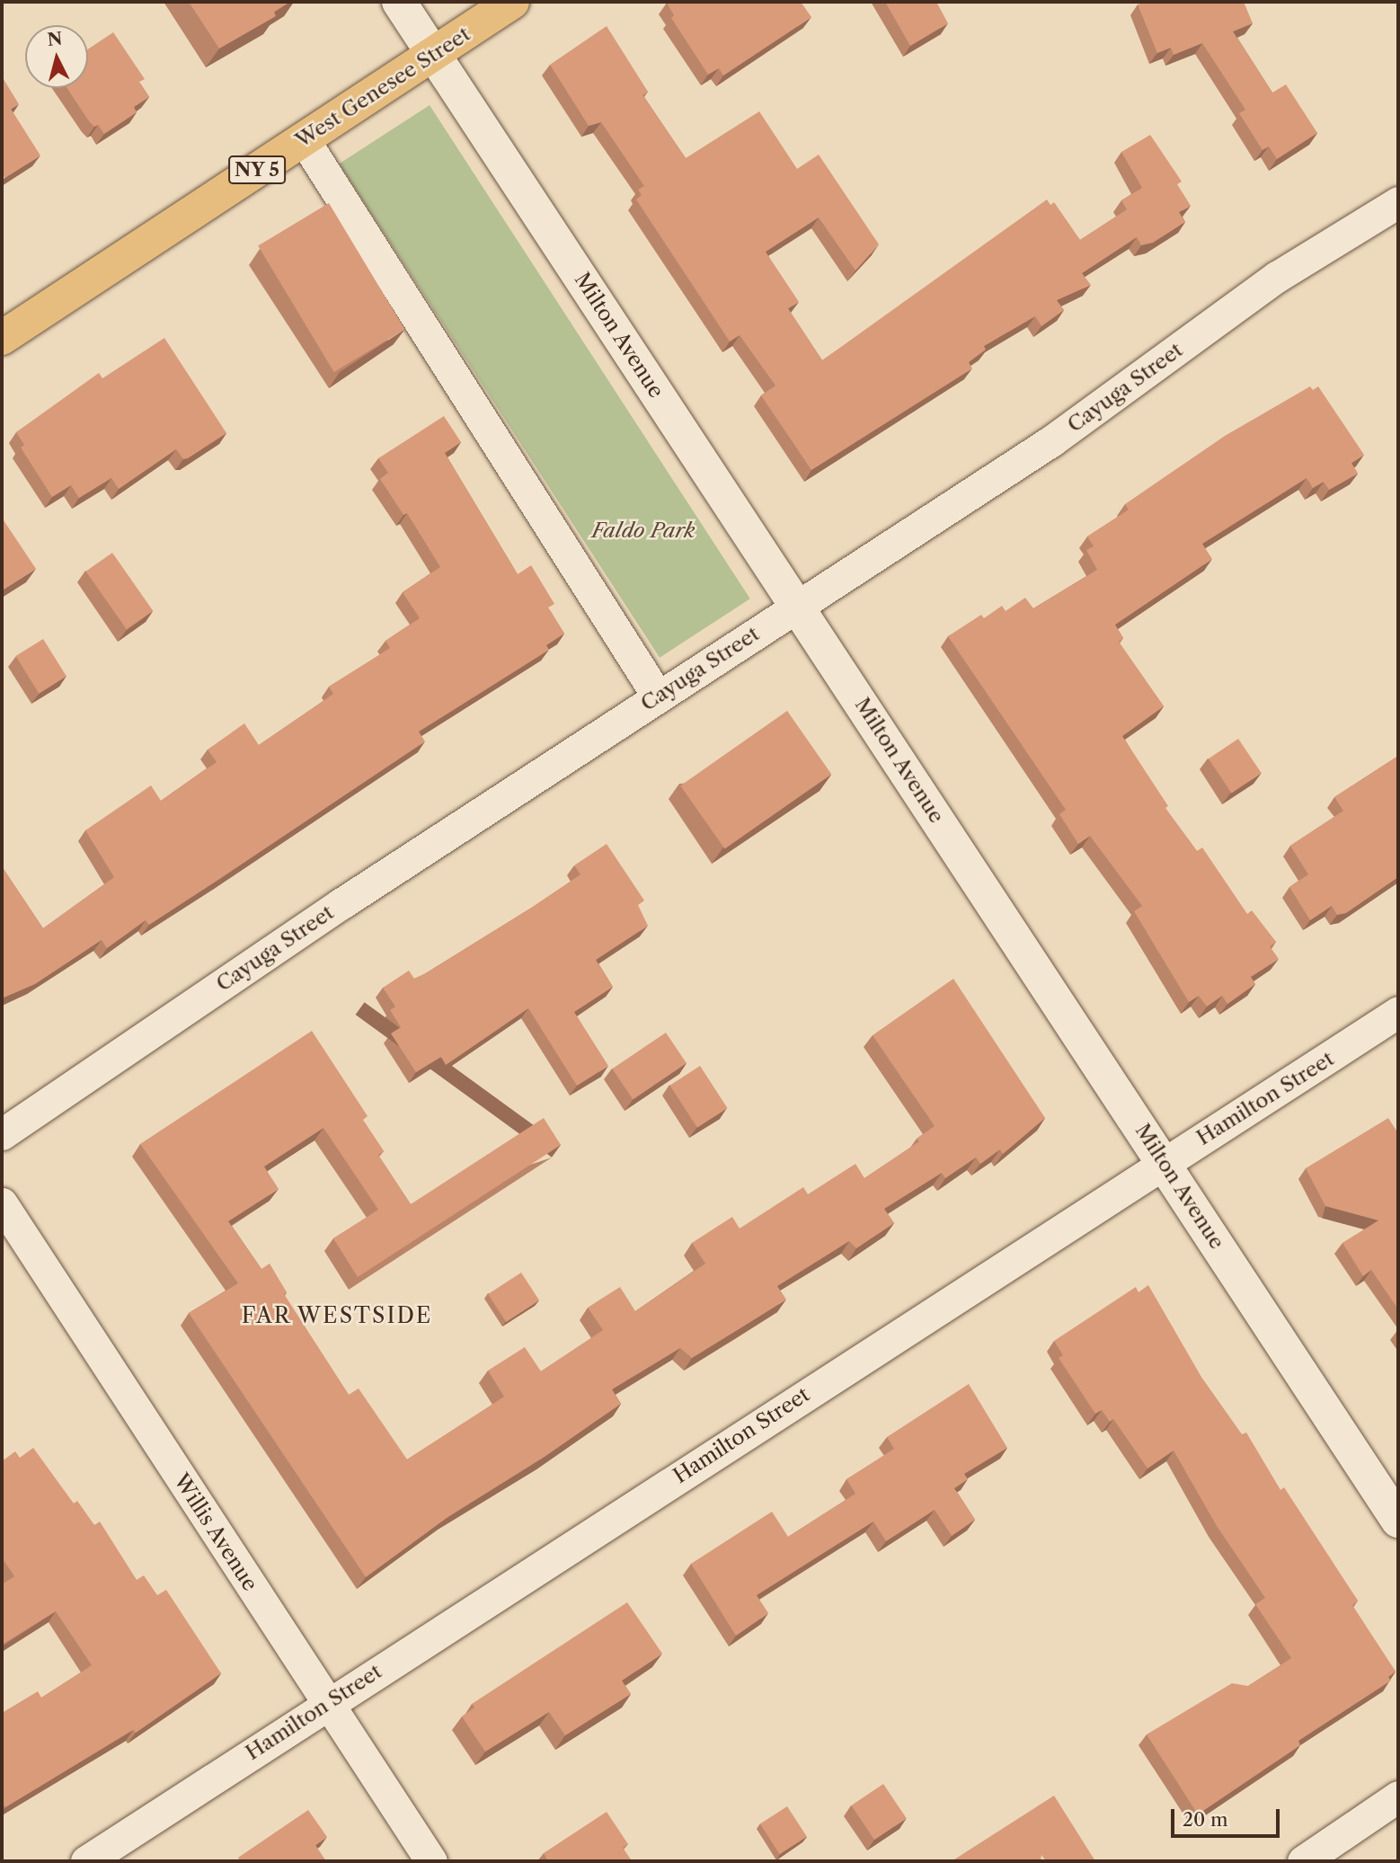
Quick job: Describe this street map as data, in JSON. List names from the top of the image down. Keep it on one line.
{"streets":{"main road":["West Genesee Street","NY 5"],"street":["Milton Avenue","Cayuga Street","Hamilton Street","Willis Avenue"]},"crossings":[["West Genesee Street","Milton Avenue"],["Milton Avenue","Cayuga Street"],["Milton Avenue","Hamilton Street"],["Hamilton Street","Willis Avenue"]],"districts":["FAR WESTSIDE"],"parks":["Faldo Park"],"scale_bar":"20 m","north":"top"}
